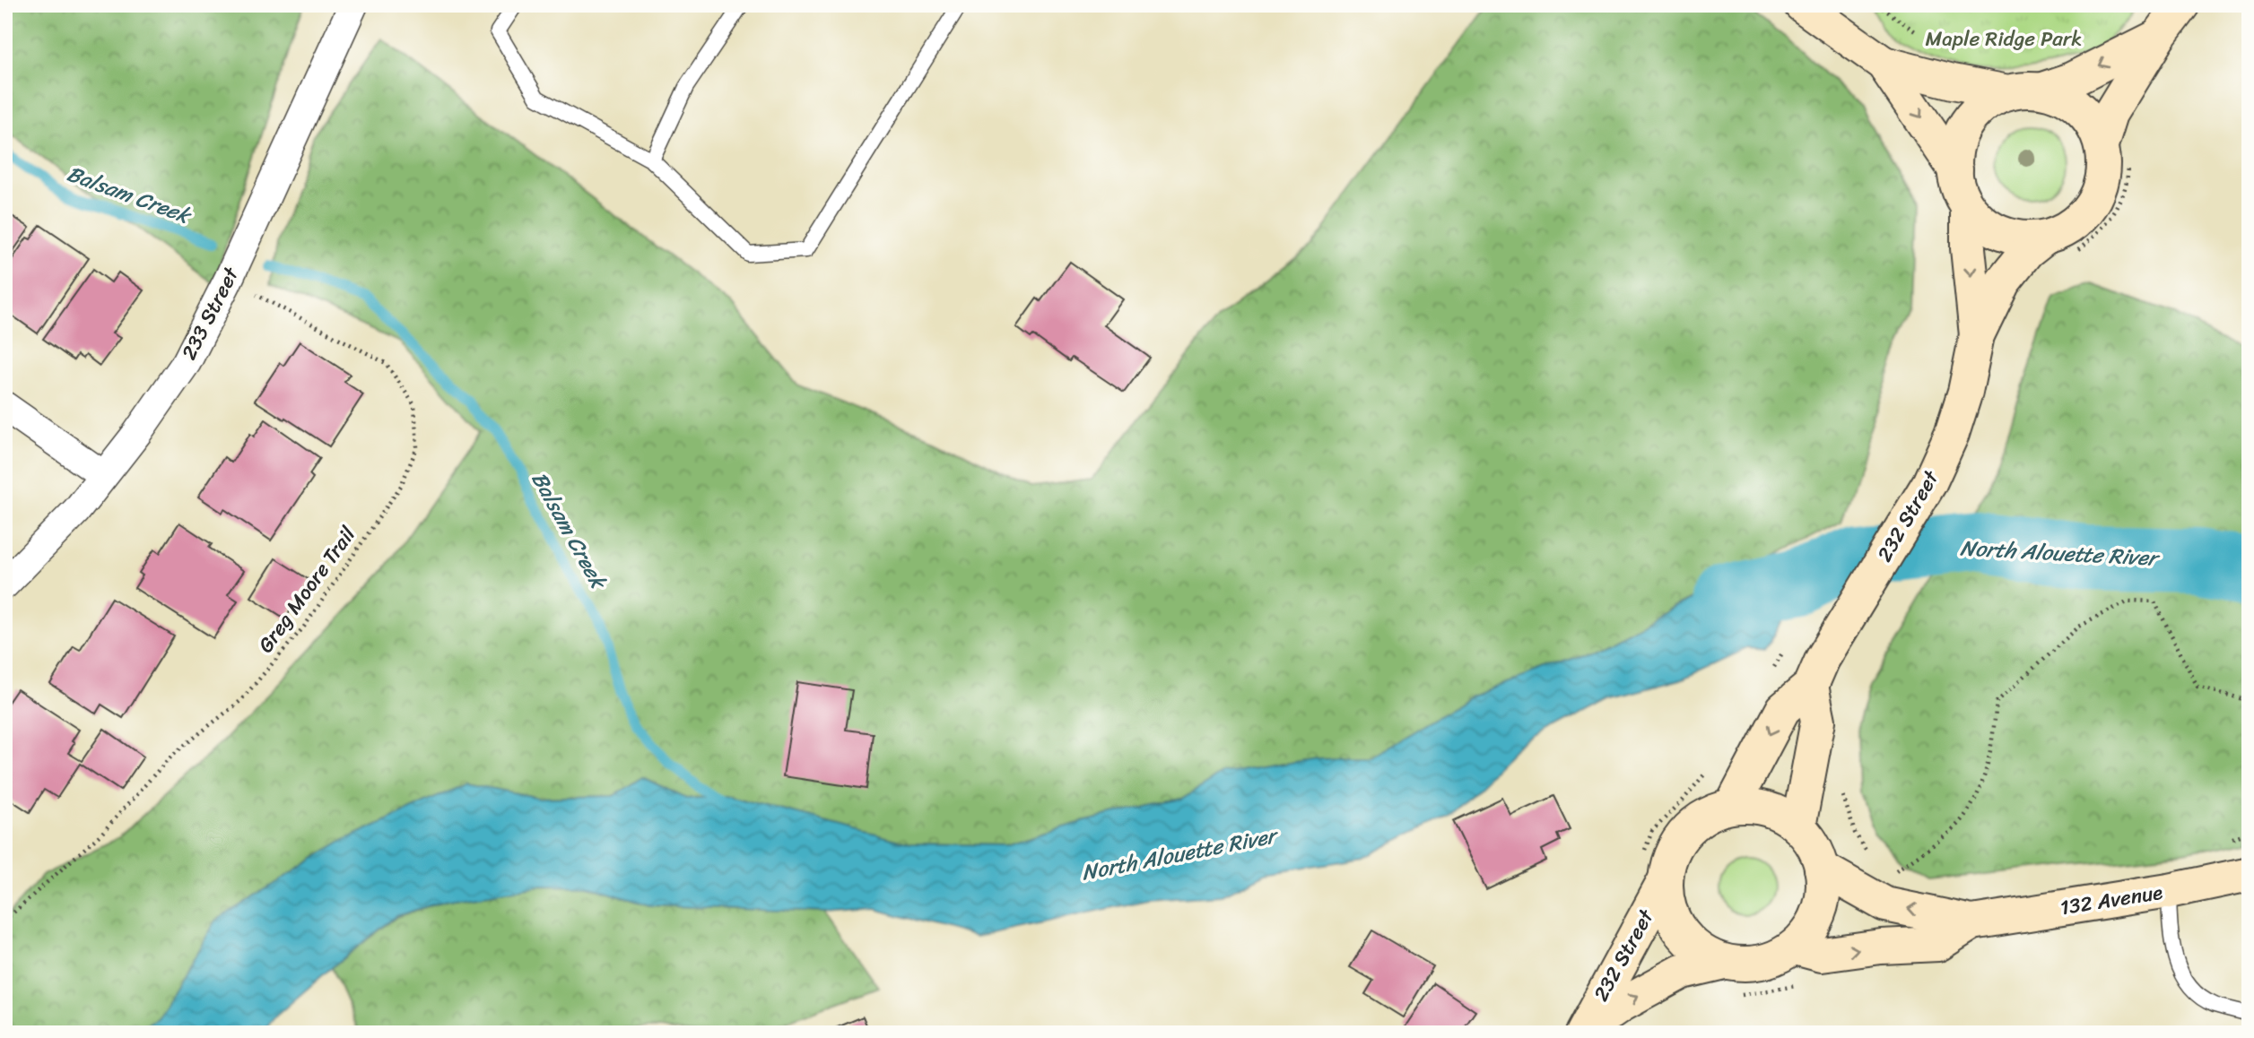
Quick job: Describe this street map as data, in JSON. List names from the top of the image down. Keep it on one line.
{"streets":{"main road":["232 Street","132 Avenue"],"street":["233 Street"],"path":["Greg Moore Trail"]},"crossings":[["233 Street","Greg Moore Trail"],["232 Street","132 Avenue"]],"water":["Balsam Creek","North Alouette River"],"parks":["Maple Ridge Park"]}
